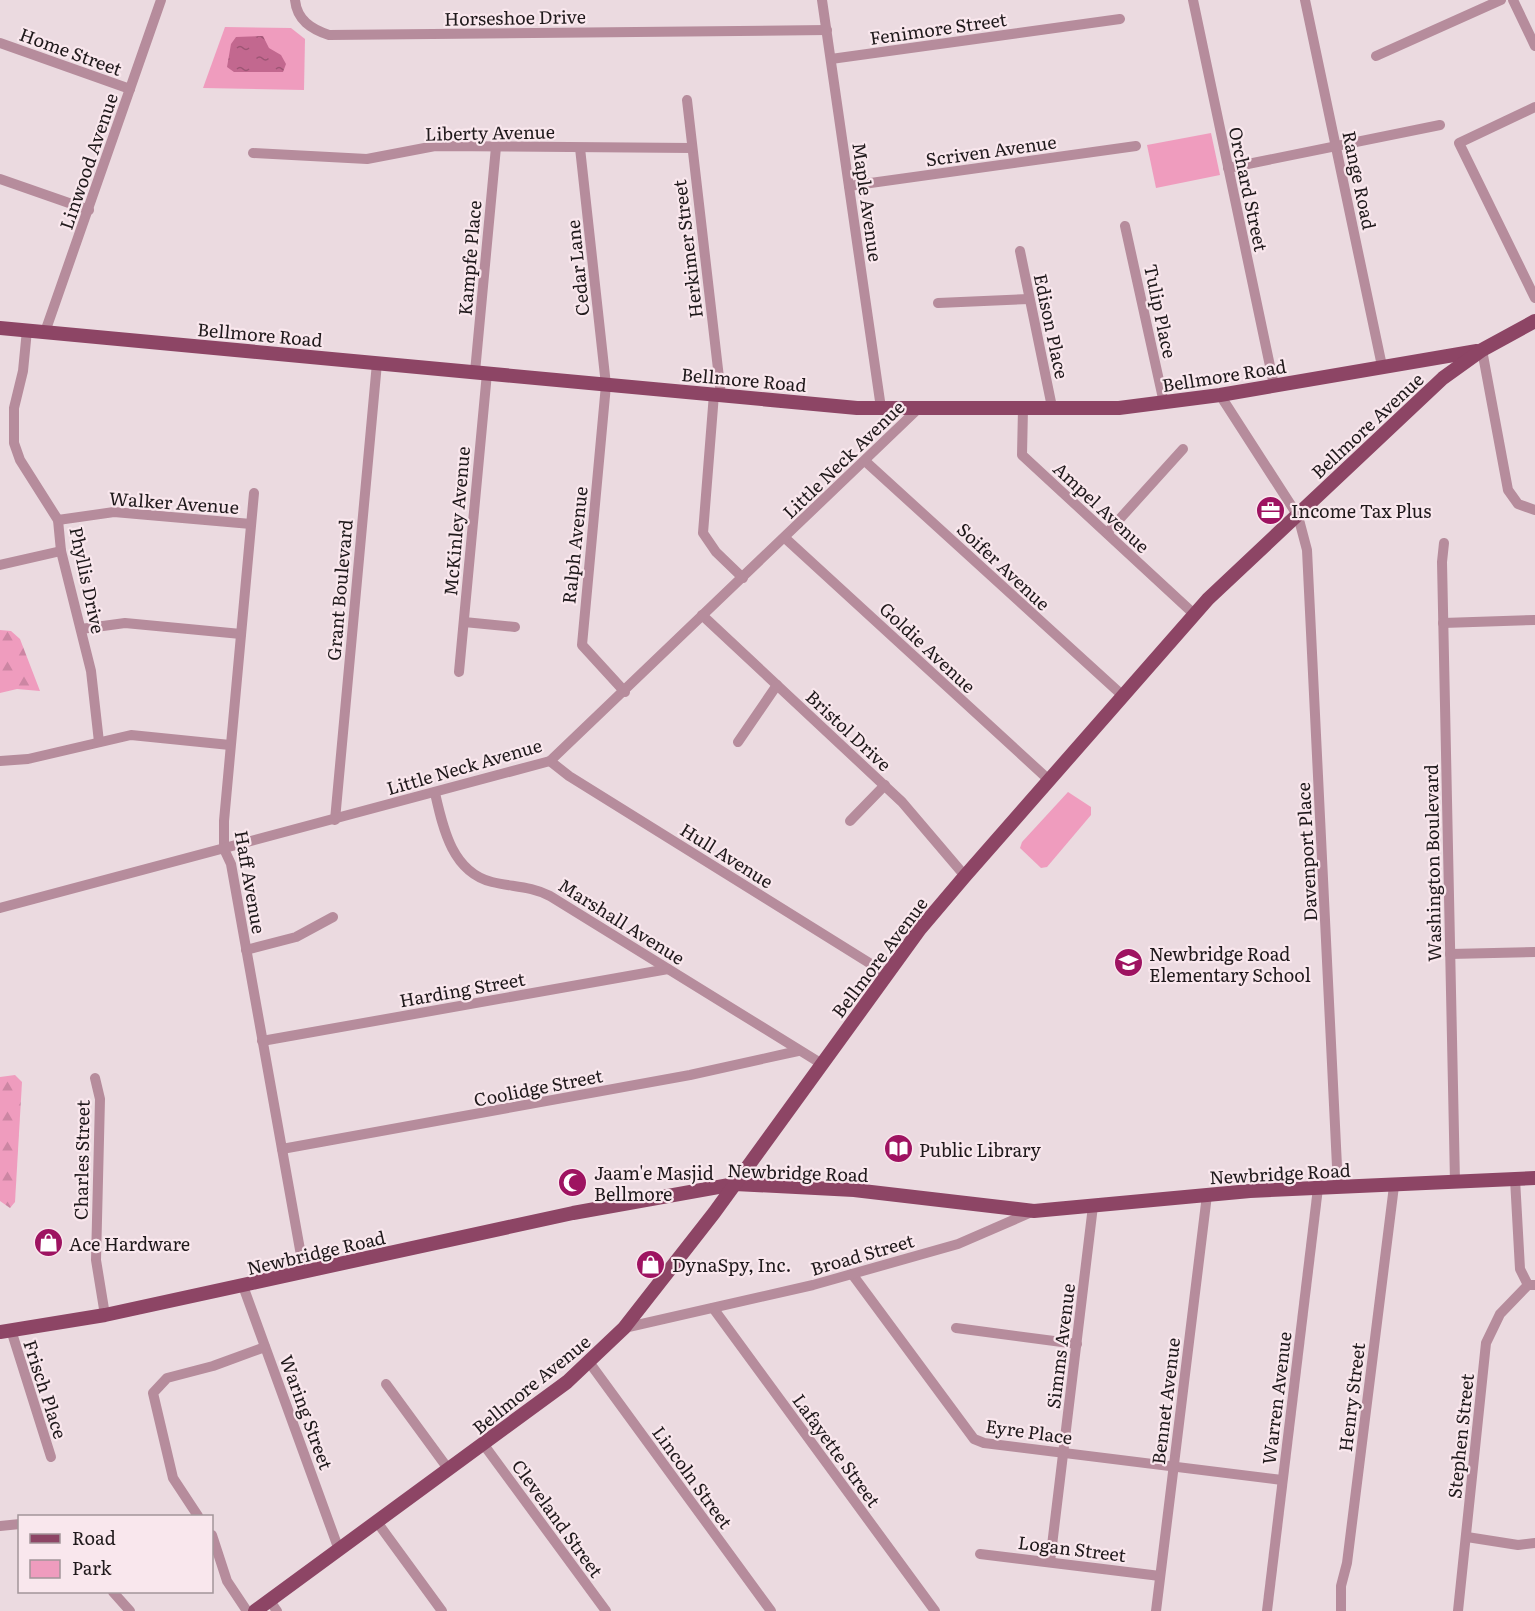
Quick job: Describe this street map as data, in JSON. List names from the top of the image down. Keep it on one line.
{"streets":{"main road":["Bellmore Road","Bellmore Avenue","Newbridge Road"],"street":["Horseshoe Drive","Fenimore Street","Home Street","Liberty Avenue","Scriven Avenue","Linwood Avenue","Range Road","Orchard Street","Maple Avenue","Herkimer Street","Kampfe Place","Cedar Lane","Tulip Place","Edison Place","Little Neck Avenue","Walker Avenue","Ampel Avenue","McKinley Avenue","Ralph Avenue","Soifer Avenue","Phyllis Drive","Grant Boulevard","Goldie Avenue","Bristol Drive","Davenport Place","Hull Avenue","Washington Boulevard","Haff Avenue","Marshall Avenue","Harding Street","Coolidge Street","Charles Street","Broad Street","Simms Avenue","Frisch Place","Henry Street","Warren Avenue","Bennet Avenue","Waring Street","Eyre Place","Stephen Street","Lafayette Street","Lincoln Street","Cleveland Street","Logan Street"]},"crossings":[["Horseshoe Drive","Maple Avenue"],["Fenimore Street","Maple Avenue"],["Home Street","Linwood Avenue"],["Liberty Avenue","Herkimer Street"],["Liberty Avenue","Kampfe Place"],["Liberty Avenue","Cedar Lane"],["Scriven Avenue","Maple Avenue"],["Linwood Avenue","Bellmore Road"],["Range Road","Bellmore Road"],["Orchard Street","Bellmore Road"],["Maple Avenue","Bellmore Road"],["Herkimer Street","Bellmore Road"],["Herkimer Street","Little Neck Avenue"],["Kampfe Place","Bellmore Road"],["Kampfe Place","McKinley Avenue"],["Cedar Lane","Bellmore Road"],["Cedar Lane","Ralph Avenue"],["Tulip Place","Bellmore Road"],["Edison Place","Bellmore Road"],["Bellmore Road","Bellmore Avenue"],["Bellmore Road","Little Neck Avenue"],["Bellmore Road","Ampel Avenue"],["Bellmore Road","McKinley Avenue"],["Bellmore Road","Ralph Avenue"],["Bellmore Road","Phyllis Drive"],["Bellmore Road","Grant Boulevard"],["Bellmore Road","Davenport Place"],["Bellmore Avenue","Ampel Avenue"],["Bellmore Avenue","Soifer Avenue"],["Bellmore Avenue","Goldie Avenue"],["Bellmore Avenue","Bristol Drive"],["Bellmore Avenue","Davenport Place"],["Bellmore Avenue","Hull Avenue"],["Bellmore Avenue","Marshall Avenue"],["Bellmore Avenue","Newbridge Road"],["Bellmore Avenue","Broad Street"],["Bellmore Avenue","Waring Street"],["Bellmore Avenue","Lincoln Street"],["Bellmore Avenue","Cleveland Street"],["Little Neck Avenue","Ralph Avenue"],["Little Neck Avenue","Soifer Avenue"],["Little Neck Avenue","Grant Boulevard"],["Little Neck Avenue","Goldie Avenue"],["Little Neck Avenue","Bristol Drive"],["Little Neck Avenue","Hull Avenue"],["Little Neck Avenue","Haff Avenue"],["Little Neck Avenue","Marshall Avenue"],["Walker Avenue","Phyllis Drive"],["Walker Avenue","Haff Avenue"],["Davenport Place","Newbridge Road"],["Washington Boulevard","Newbridge Road"],["Haff Avenue","Harding Street"],["Haff Avenue","Coolidge Street"],["Haff Avenue","Newbridge Road"],["Marshall Avenue","Harding Street"],["Marshall Avenue","Coolidge Street"],["Charles Street","Newbridge Road"],["Newbridge Road","Broad Street"],["Newbridge Road","Simms Avenue"],["Newbridge Road","Frisch Place"],["Newbridge Road","Henry Street"],["Newbridge Road","Warren Avenue"],["Newbridge Road","Bennet Avenue"],["Newbridge Road","Waring Street"],["Broad Street","Eyre Place"],["Broad Street","Lafayette Street"],["Simms Avenue","Eyre Place"],["Simms Avenue","Logan Street"],["Warren Avenue","Eyre Place"],["Bennet Avenue","Eyre Place"],["Bennet Avenue","Logan Street"]],"places":{"office":["Income Tax Plus"],"school or university":["Newbridge Road Elementary School"],"library":["Public Library"],"mosque":["Jaam'e Masjid Bellmore"],"shop":["Ace Hardware","DynaSpy, Inc."]},"legend":["Road","Park"]}
